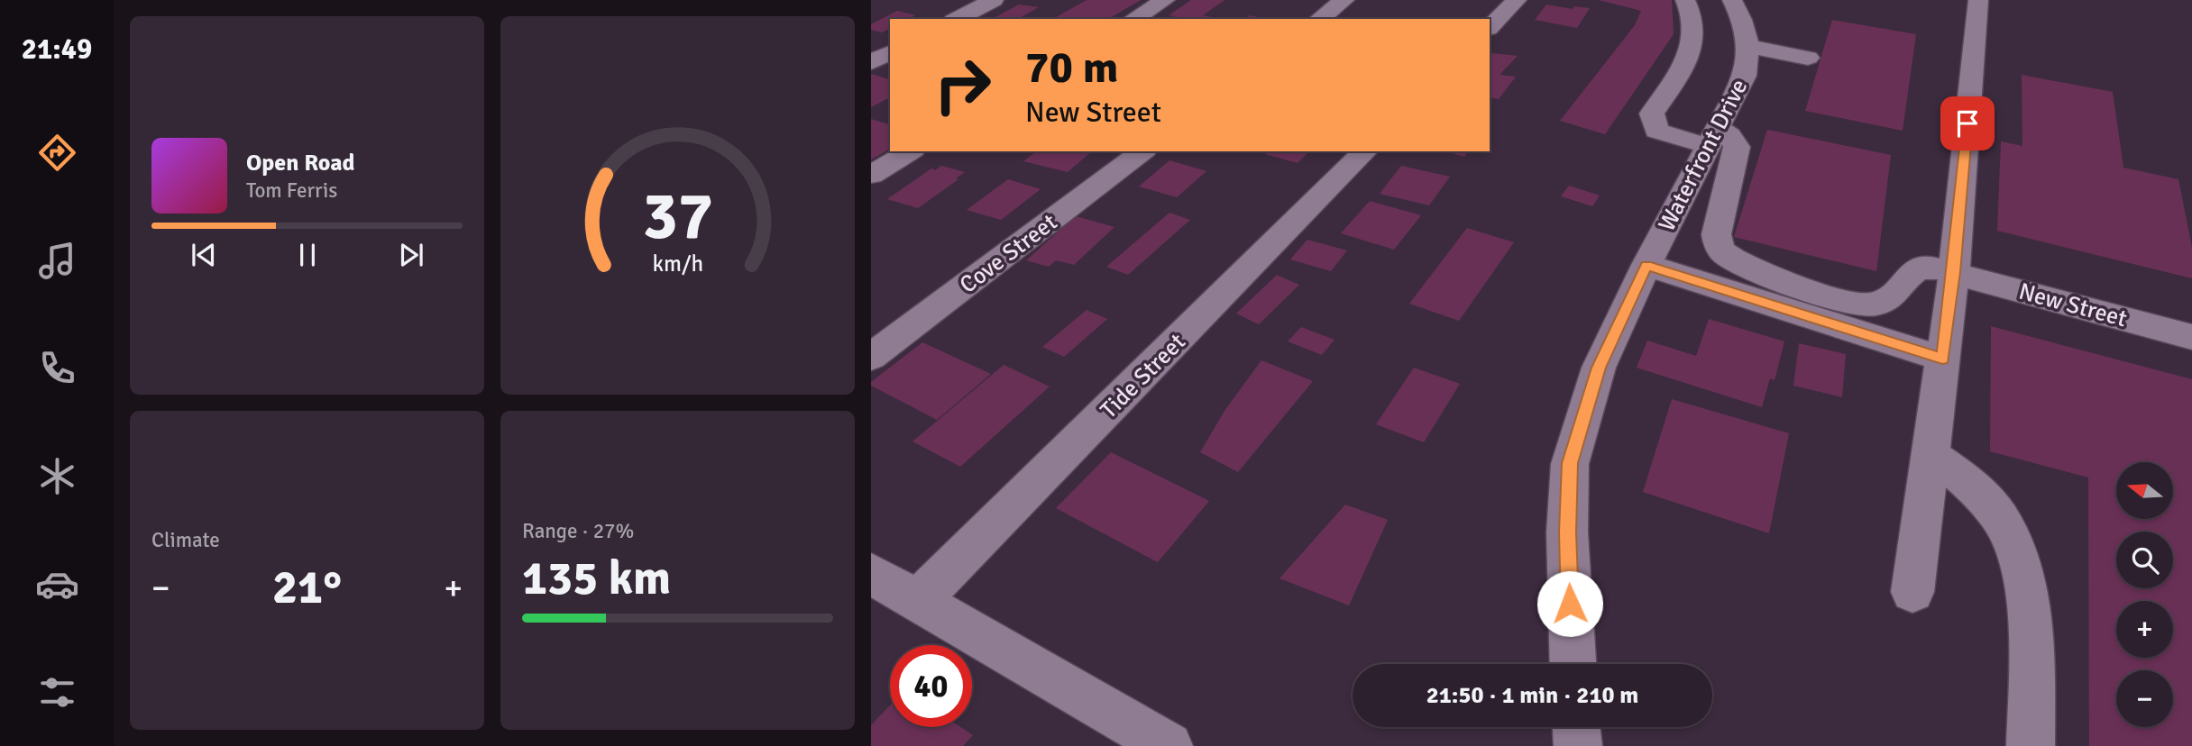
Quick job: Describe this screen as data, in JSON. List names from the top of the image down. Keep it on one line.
{"streets":{"street":["Waterfront Drive","Cove Street","New Street","Tide Street"]},"crossings":[["Waterfront Drive","New Street"]],"north":"left","page":{"tabs":"21:49","turn":["70 m","New Street"],"song":["Open Road","Tom Ferris"],"tile":["Climate",["Range · 27%","135 km"]],"map_buttons":["+","−"],"heat":["−","21°","+"],"limit":"40","trip":"21:50 · 1 min · 210 m","gauge":["37","km/h"]}}
